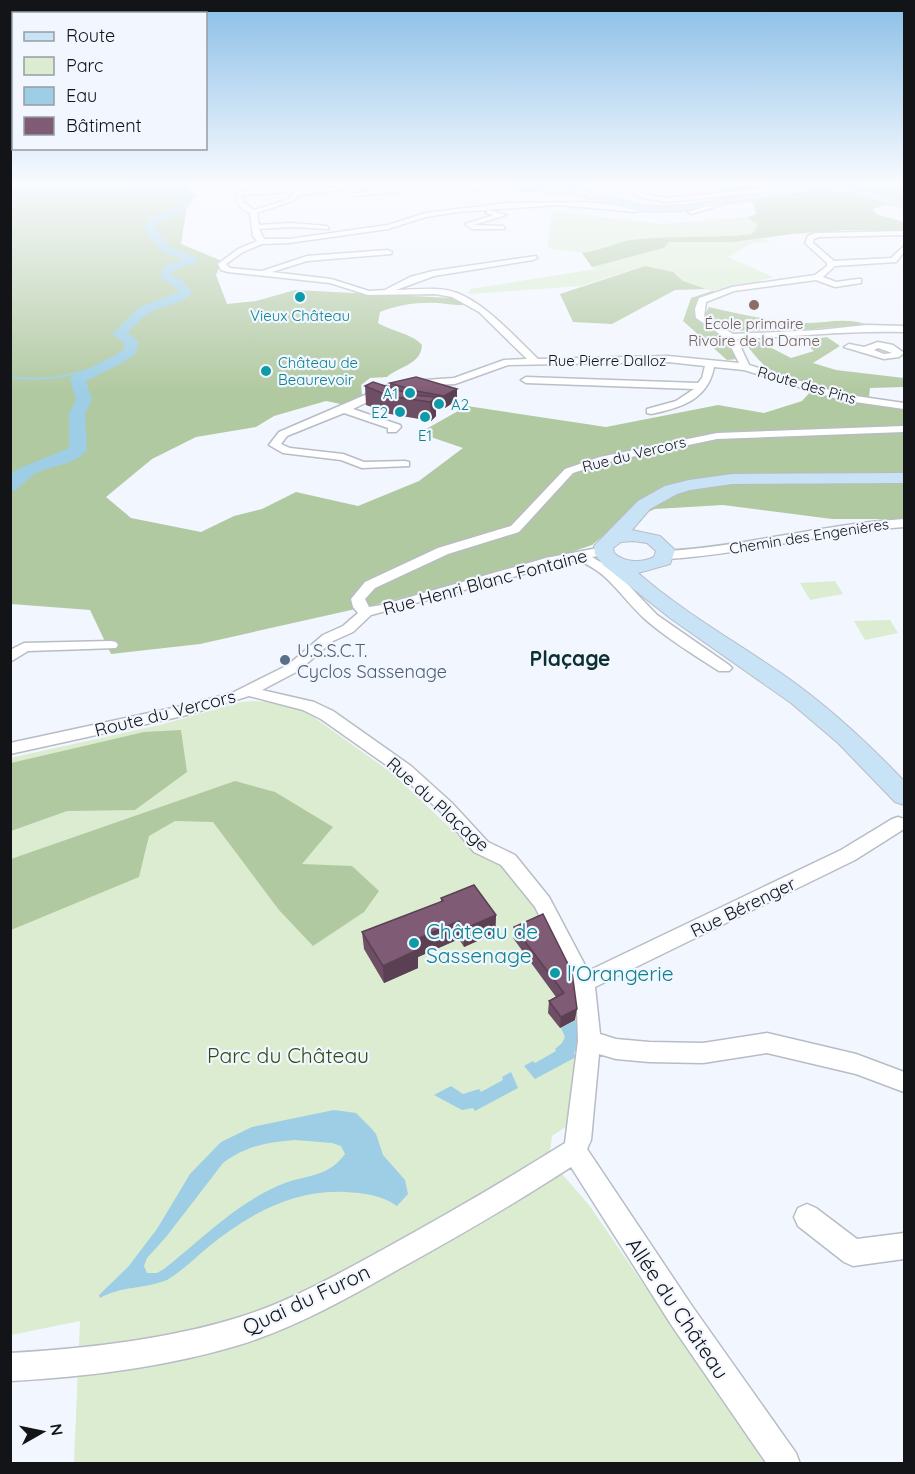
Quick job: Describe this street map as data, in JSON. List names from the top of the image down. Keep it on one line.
{"streets":{"street":["Rue Pierre Dalloz","Route des Pins","Rue du Vercors","Chemin des Engenières","Rue Henri Blanc Fontaine","Route du Vercors","Rue du Plaçage","Rue Bérenger","Quai du Furon","Allée du Château"]},"crossings":[["Rue Pierre Dalloz","Route des Pins"],["Rue du Vercors","Rue Henri Blanc Fontaine"],["Rue du Vercors","Route du Vercors"],["Rue Henri Blanc Fontaine","Route du Vercors"],["Route du Vercors","Rue du Plaçage"],["Rue du Plaçage","Rue Bérenger"],["Rue du Plaçage","Quai du Furon"],["Rue du Plaçage","Allée du Château"],["Quai du Furon","Allée du Château"]],"districts":["Plaçage"],"parks":["Parc du Château"],"places":["Vieux Château","École primaire Rivoire de la Dame","Château de Beaurevoir","A1","A2","E2","E1","U.S.S.C.T. Cyclos Sassenage","Château de Sassenage","l'Orangerie"],"legend":["Route","Parc","Eau","Bâtiment"],"north":"right"}
